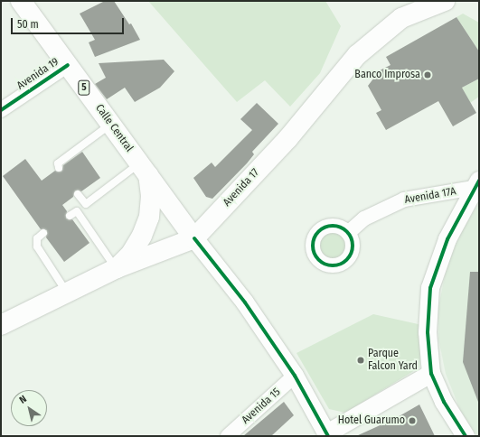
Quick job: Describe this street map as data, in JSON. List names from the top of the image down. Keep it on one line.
{"streets":{"main road":["5","Calle Central","Avenida 17"],"street":["Avenida 19","Avenida 17A","Avenida 15"]},"crossings":[["Avenida 19","Calle Central"],["Calle Central","Avenida 17"]],"places":["Banco Improsa","Parque Falcon Yard","Hotel Guarumo"],"scale_bar":"50 m","north":"top left"}
